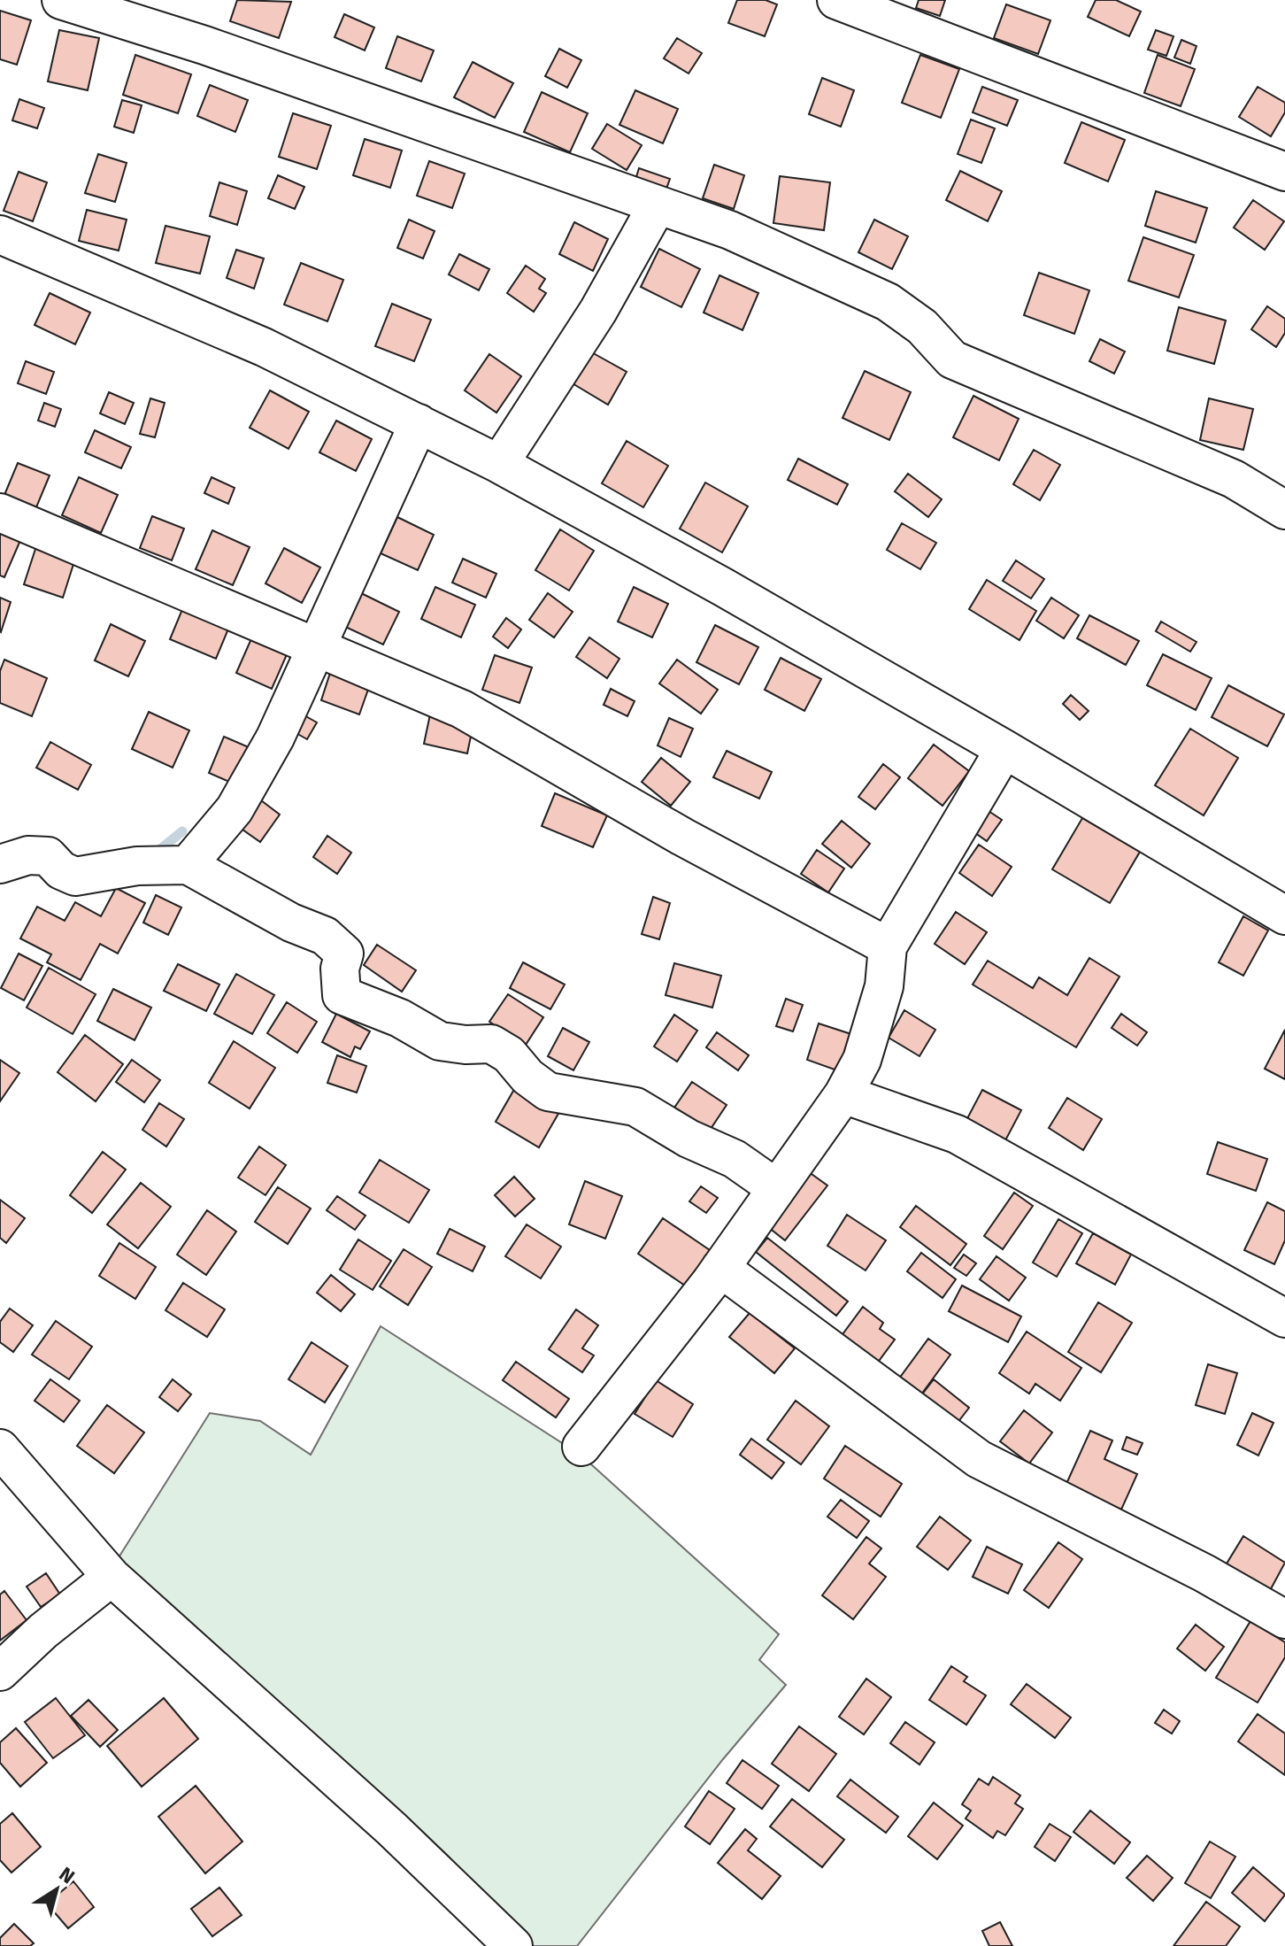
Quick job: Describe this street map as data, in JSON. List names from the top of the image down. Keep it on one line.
{"north":"top right"}
